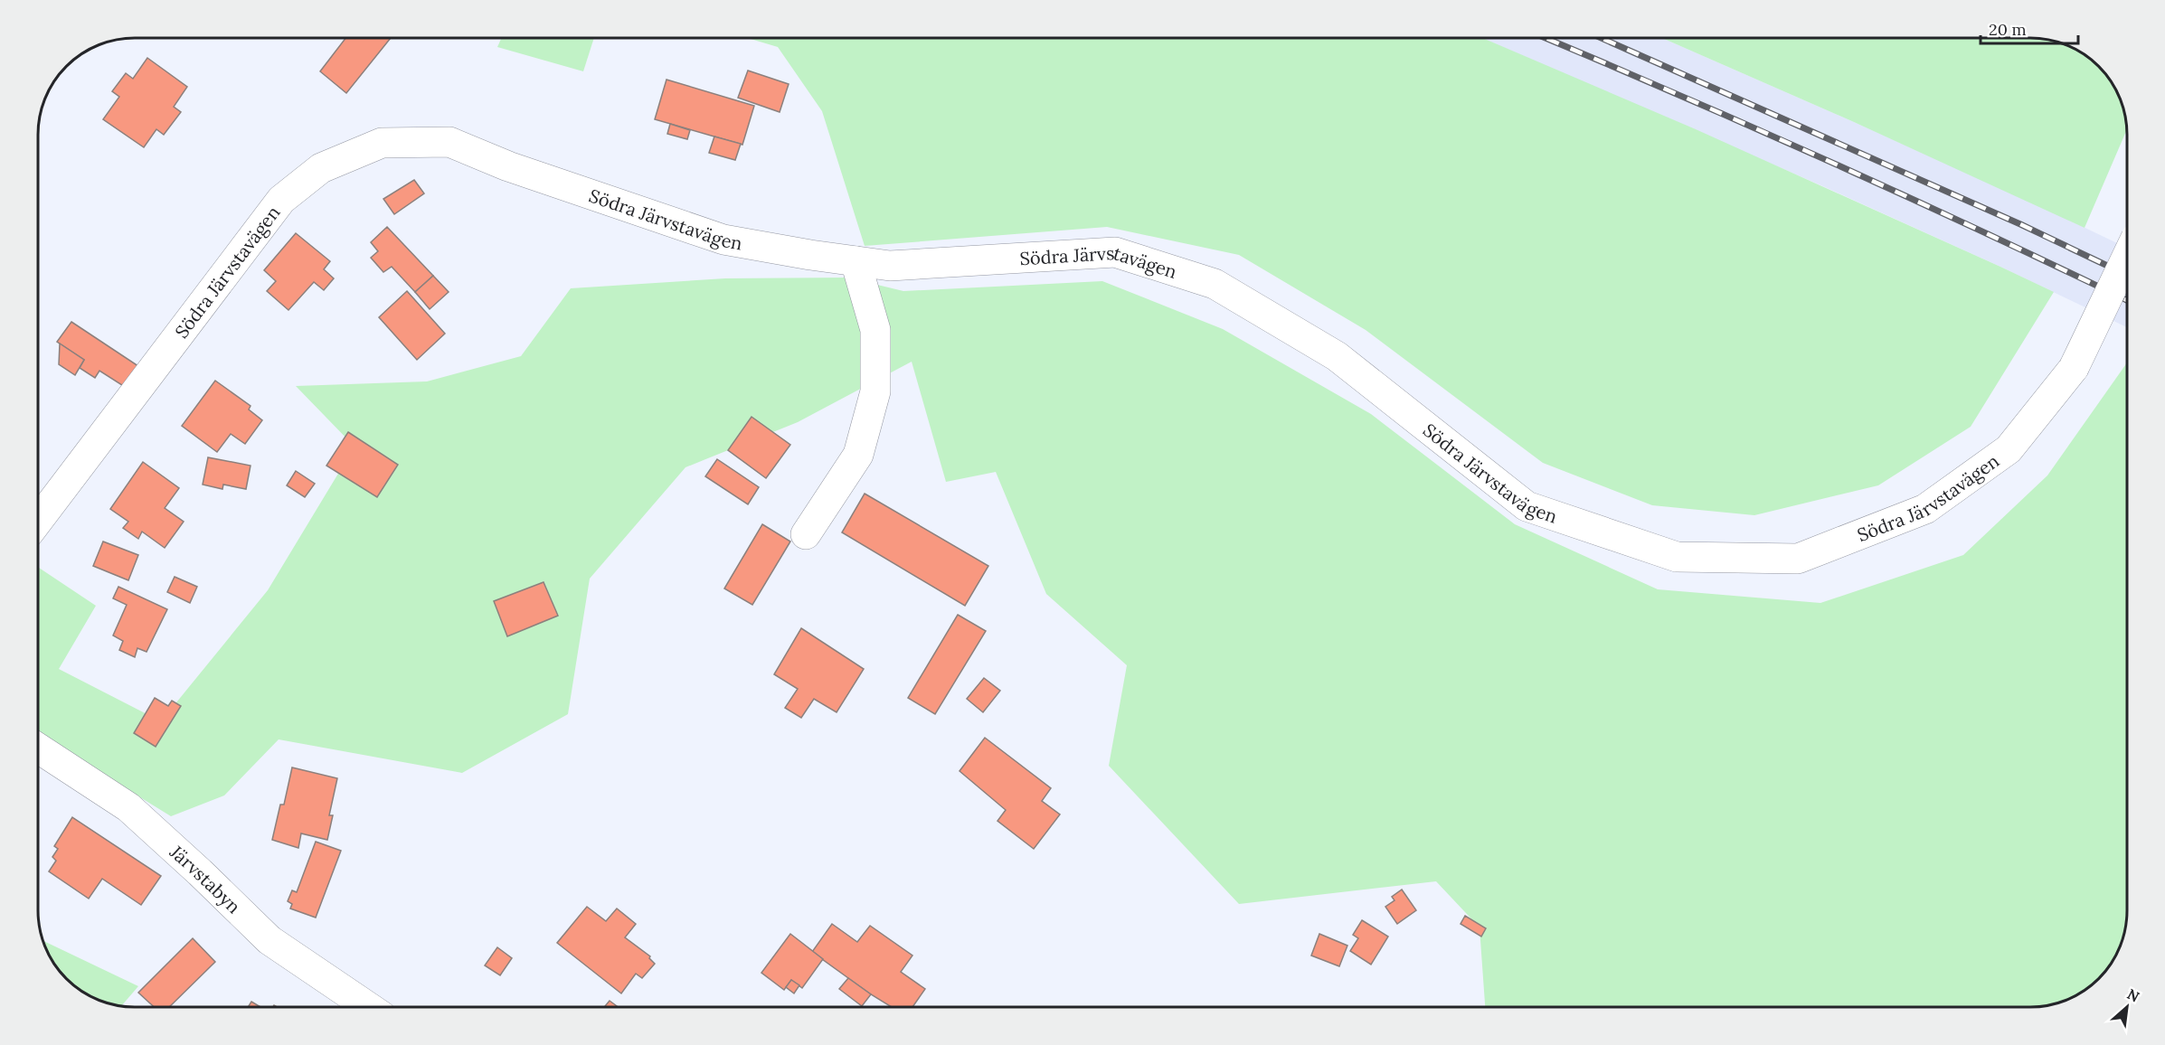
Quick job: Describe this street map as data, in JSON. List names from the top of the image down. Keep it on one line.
{"streets":{"street":["Södra Järvstavägen","Järvstabyn"]},"scale_bar":"20 m","north":"top right"}
